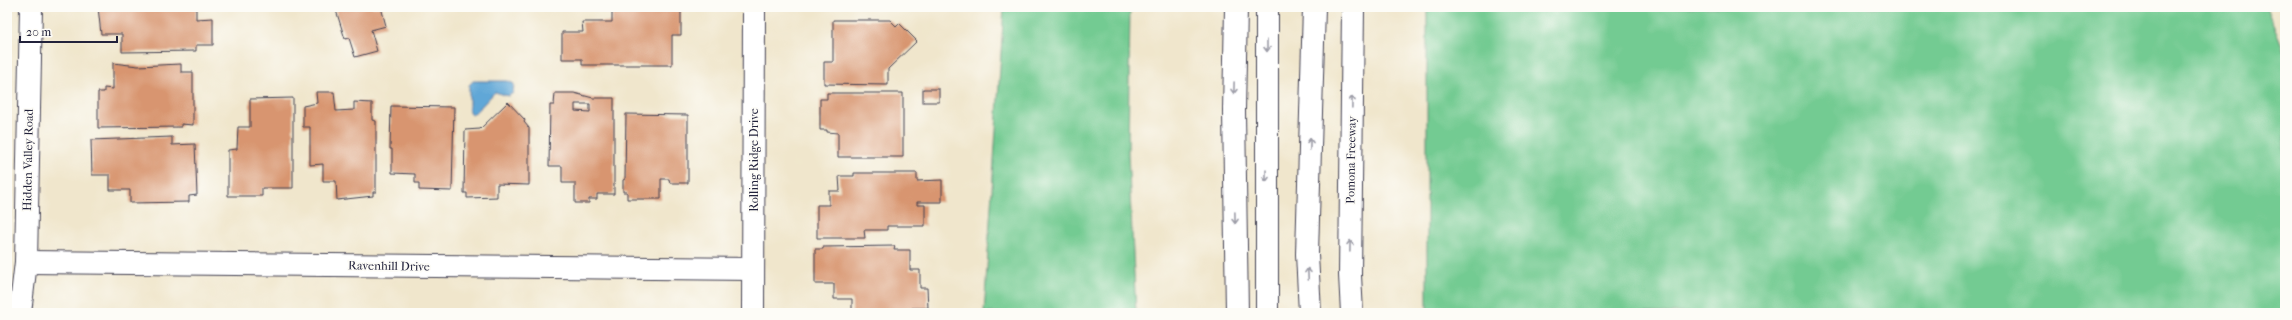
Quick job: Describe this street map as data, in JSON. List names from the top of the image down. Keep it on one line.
{"streets":{"main road":["Hidden Valley Road","Rolling Ridge Drive","Pomona Freeway","Ravenhill Drive"]},"crossings":[["Hidden Valley Road","Ravenhill Drive"],["Rolling Ridge Drive","Ravenhill Drive"]],"scale_bar":"20 m"}
